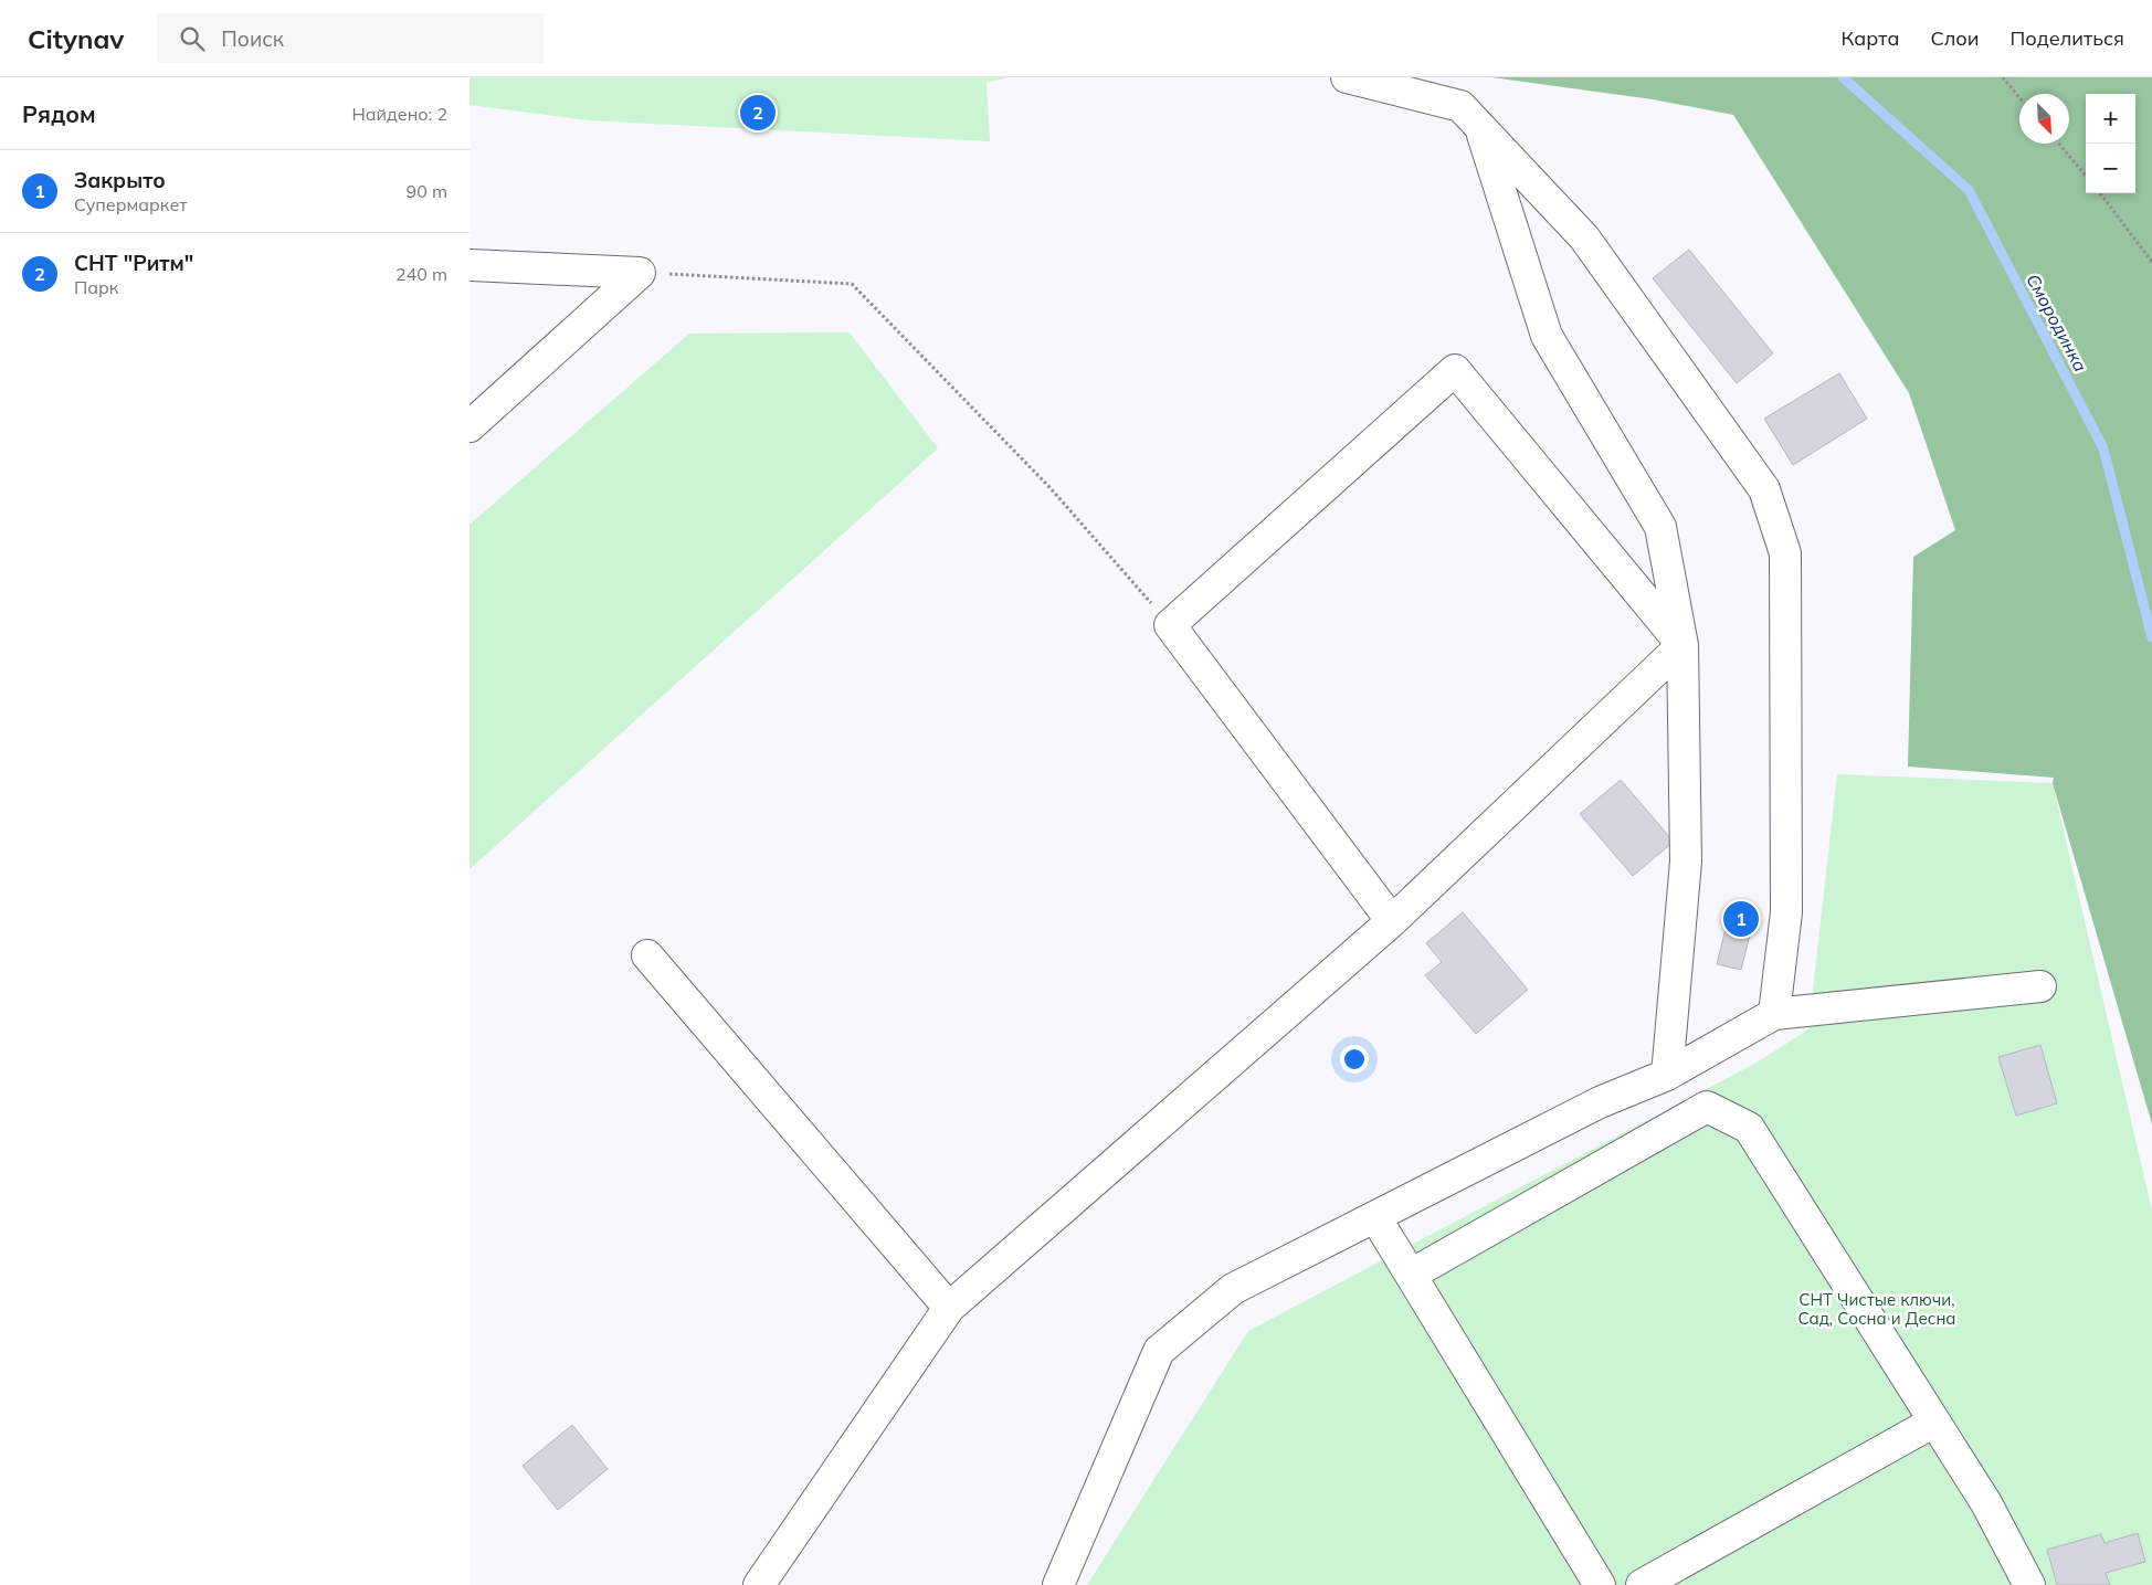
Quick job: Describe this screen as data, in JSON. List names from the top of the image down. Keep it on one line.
{"water":["Смородинка"],"parks":["СНТ Чистые ключи, Сад, Сосна и Десна"],"north":"bottom right","page":{"header":"Citynav","search":"Поиск","nav":["Карта","Слои","Поделиться"],"heading":["Рядом","Найдено: 2"],"pins":["2","1"],"map_buttons":["+","−"],"list":[{"mark":"1","name":"Закрыто","note":"Супермаркет","value":"90 m"},{"mark":"2","name":"СНТ \"Ритм\"","note":"Парк","value":"240 m"}]}}
